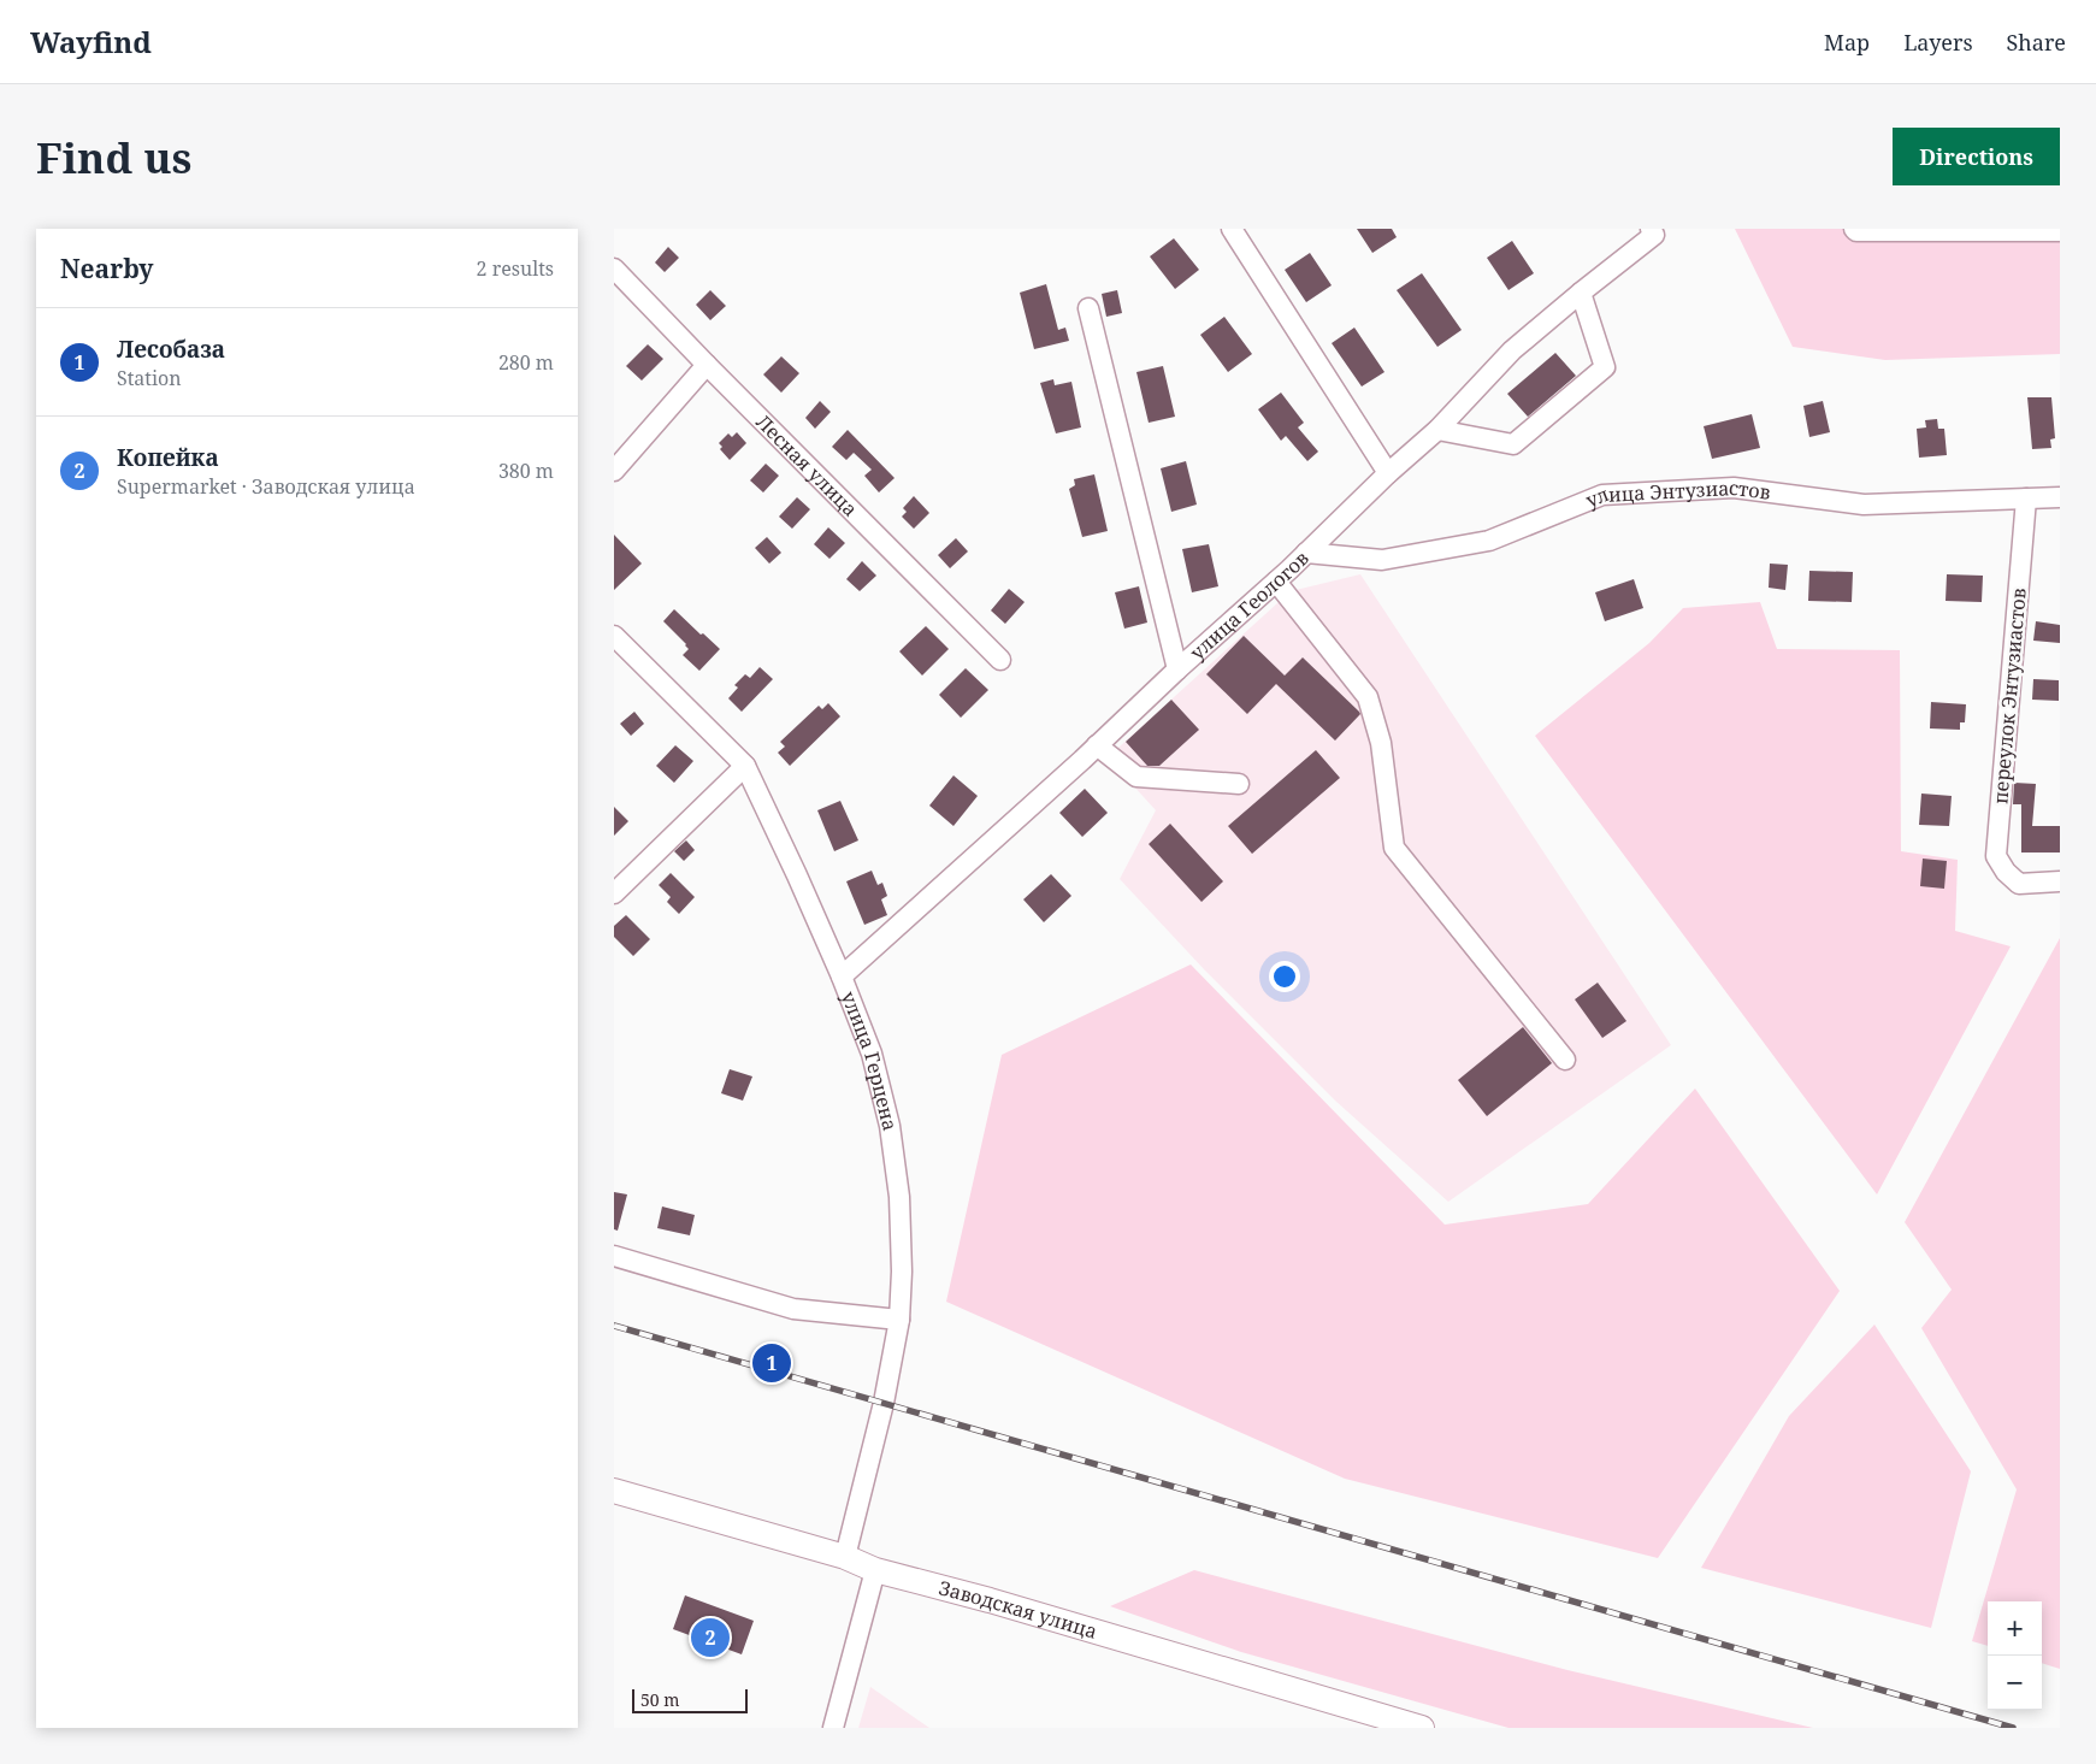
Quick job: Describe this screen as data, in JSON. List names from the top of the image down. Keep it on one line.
{"streets":{"main road":["Заводская улица"],"street":["Лесная улица","улица Энтузиастов","улица Геологов","переулок Энтузиастов","улица Герцена"]},"crossings":[["улица Энтузиастов","улица Геологов"],["улица Энтузиастов","переулок Энтузиастов"],["улица Геологов","улица Герцена"],["улица Герцена","Заводская улица"]],"scale_bar":"50 m","page":{"header":"Wayfind","nav":["Map","Layers","Share"],"buttons":"Directions","title":"Find us","heading":["Nearby","2 results"],"list":[{"mark":"1","name":"Лесобаза","note":"Station","value":"280 m"},{"mark":"2","name":"Копейка","note":"Supermarket · Заводская улица","value":"380 m"}],"pins":["1","2"],"map_buttons":["+","−"],"scale":"50 m"}}
